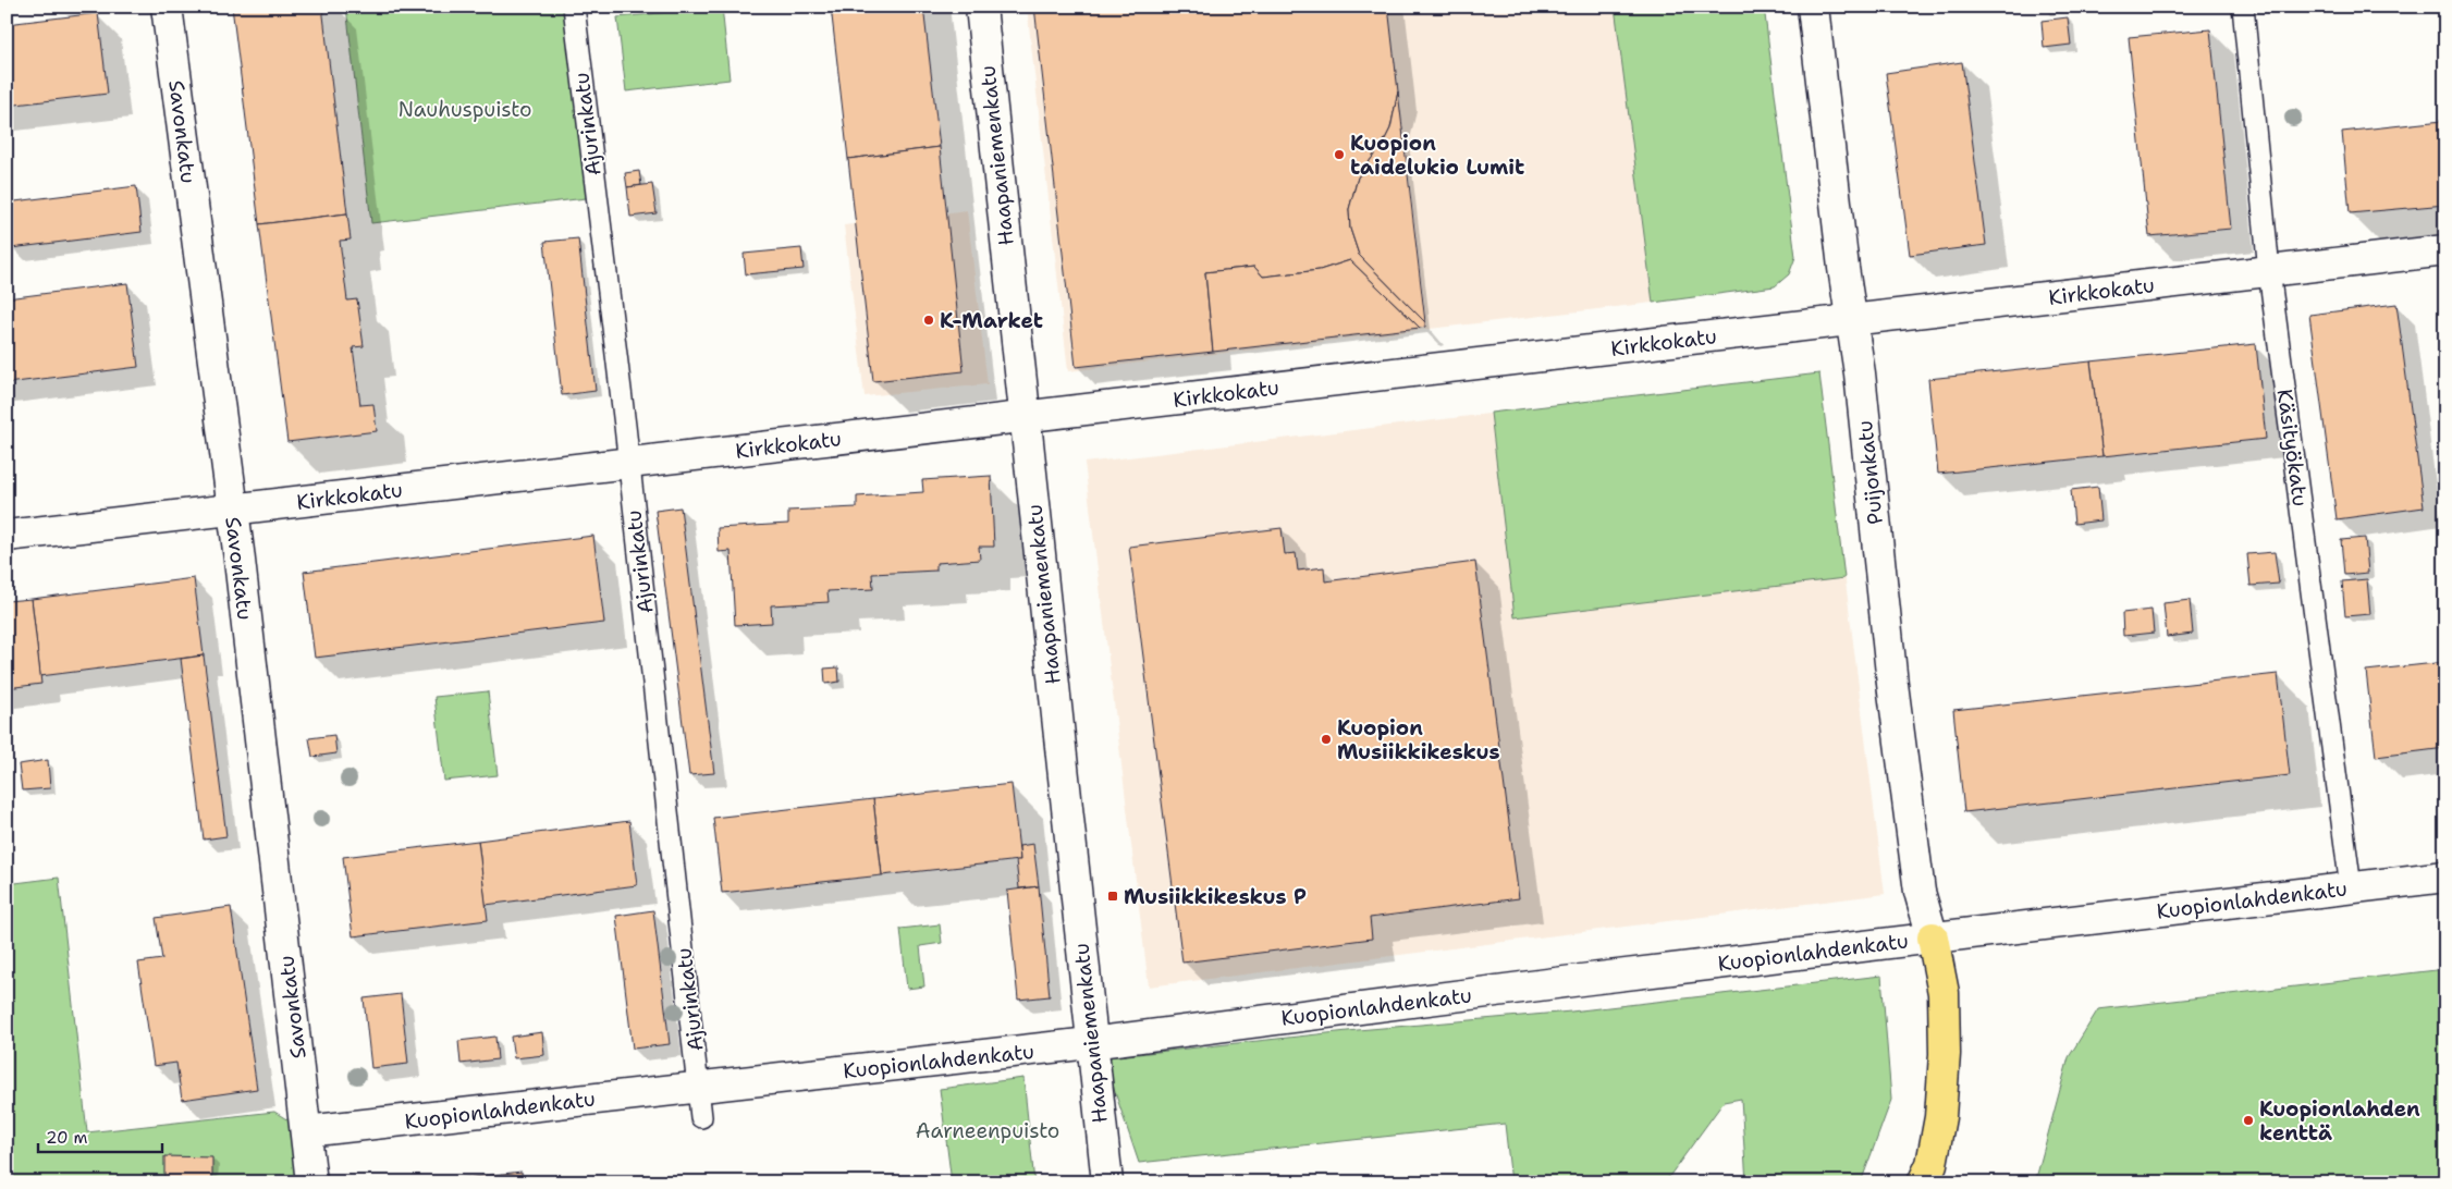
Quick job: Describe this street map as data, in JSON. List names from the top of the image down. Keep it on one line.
{"streets":{"street":["Savonkatu","Haapaniemenkatu","Kirkkokatu","Puijonkatu","Kuopionlahdenkatu"],"lane":["Ajurinkatu","Käsityökatu"]},"crossings":[["Ajurinkatu","Kirkkokatu"],["Ajurinkatu","Kuopionlahdenkatu"],["Savonkatu","Kirkkokatu"],["Savonkatu","Kuopionlahdenkatu"],["Haapaniemenkatu","Kirkkokatu"],["Haapaniemenkatu","Kuopionlahdenkatu"],["Kirkkokatu","Käsityökatu"],["Kirkkokatu","Puijonkatu"],["Käsityökatu","Kuopionlahdenkatu"],["Puijonkatu","Kuopionlahdenkatu"]],"parks":["Nauhuspuisto","Aarneenpuisto"],"places":{"other":["Kuopion taidelukio Lumit","K-Market","Kuopion Musiikkikeskus","Kuopionlahden kenttä"],"transit":["Musiikkikeskus P"]},"scale_bar":"20 m"}
